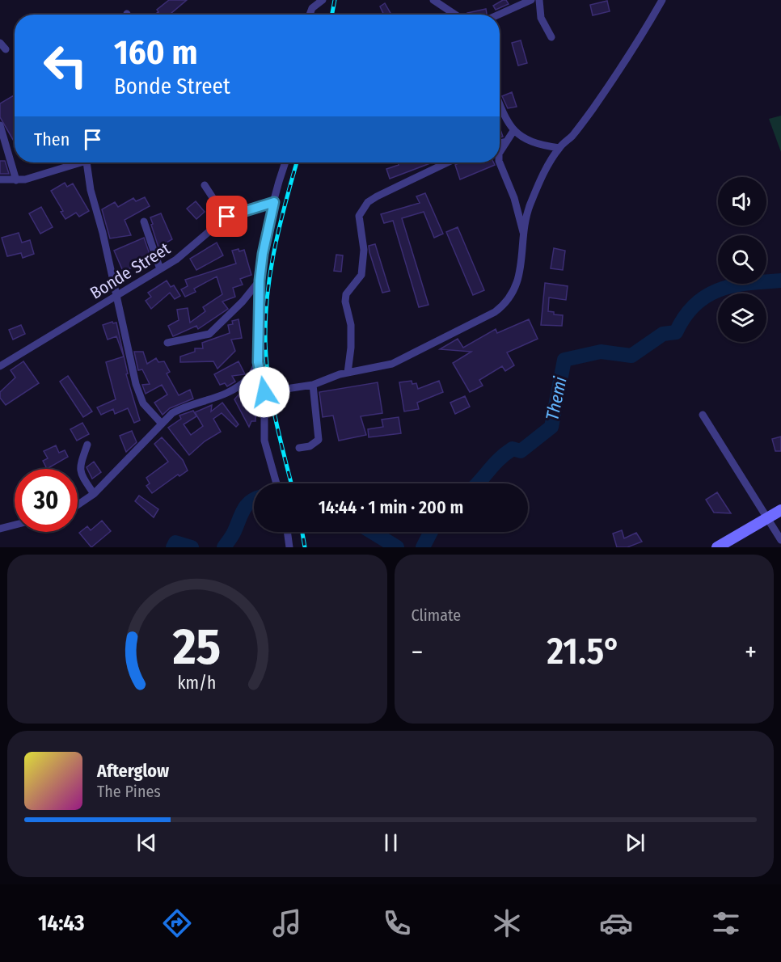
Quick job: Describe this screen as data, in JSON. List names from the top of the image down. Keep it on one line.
{"streets":{"street":["Bonde Street"]},"water":["Themi"],"page":{"turn":["160 m","Bonde Street"],"then":"Then","limit":"30","trip":"14:44 · 1 min · 200 m","tile":"Climate","heat":["−","21.5°","+"],"song":["Afterglow","The Pines"],"tabs":"14:43","gauge":["25","km/h"]}}
